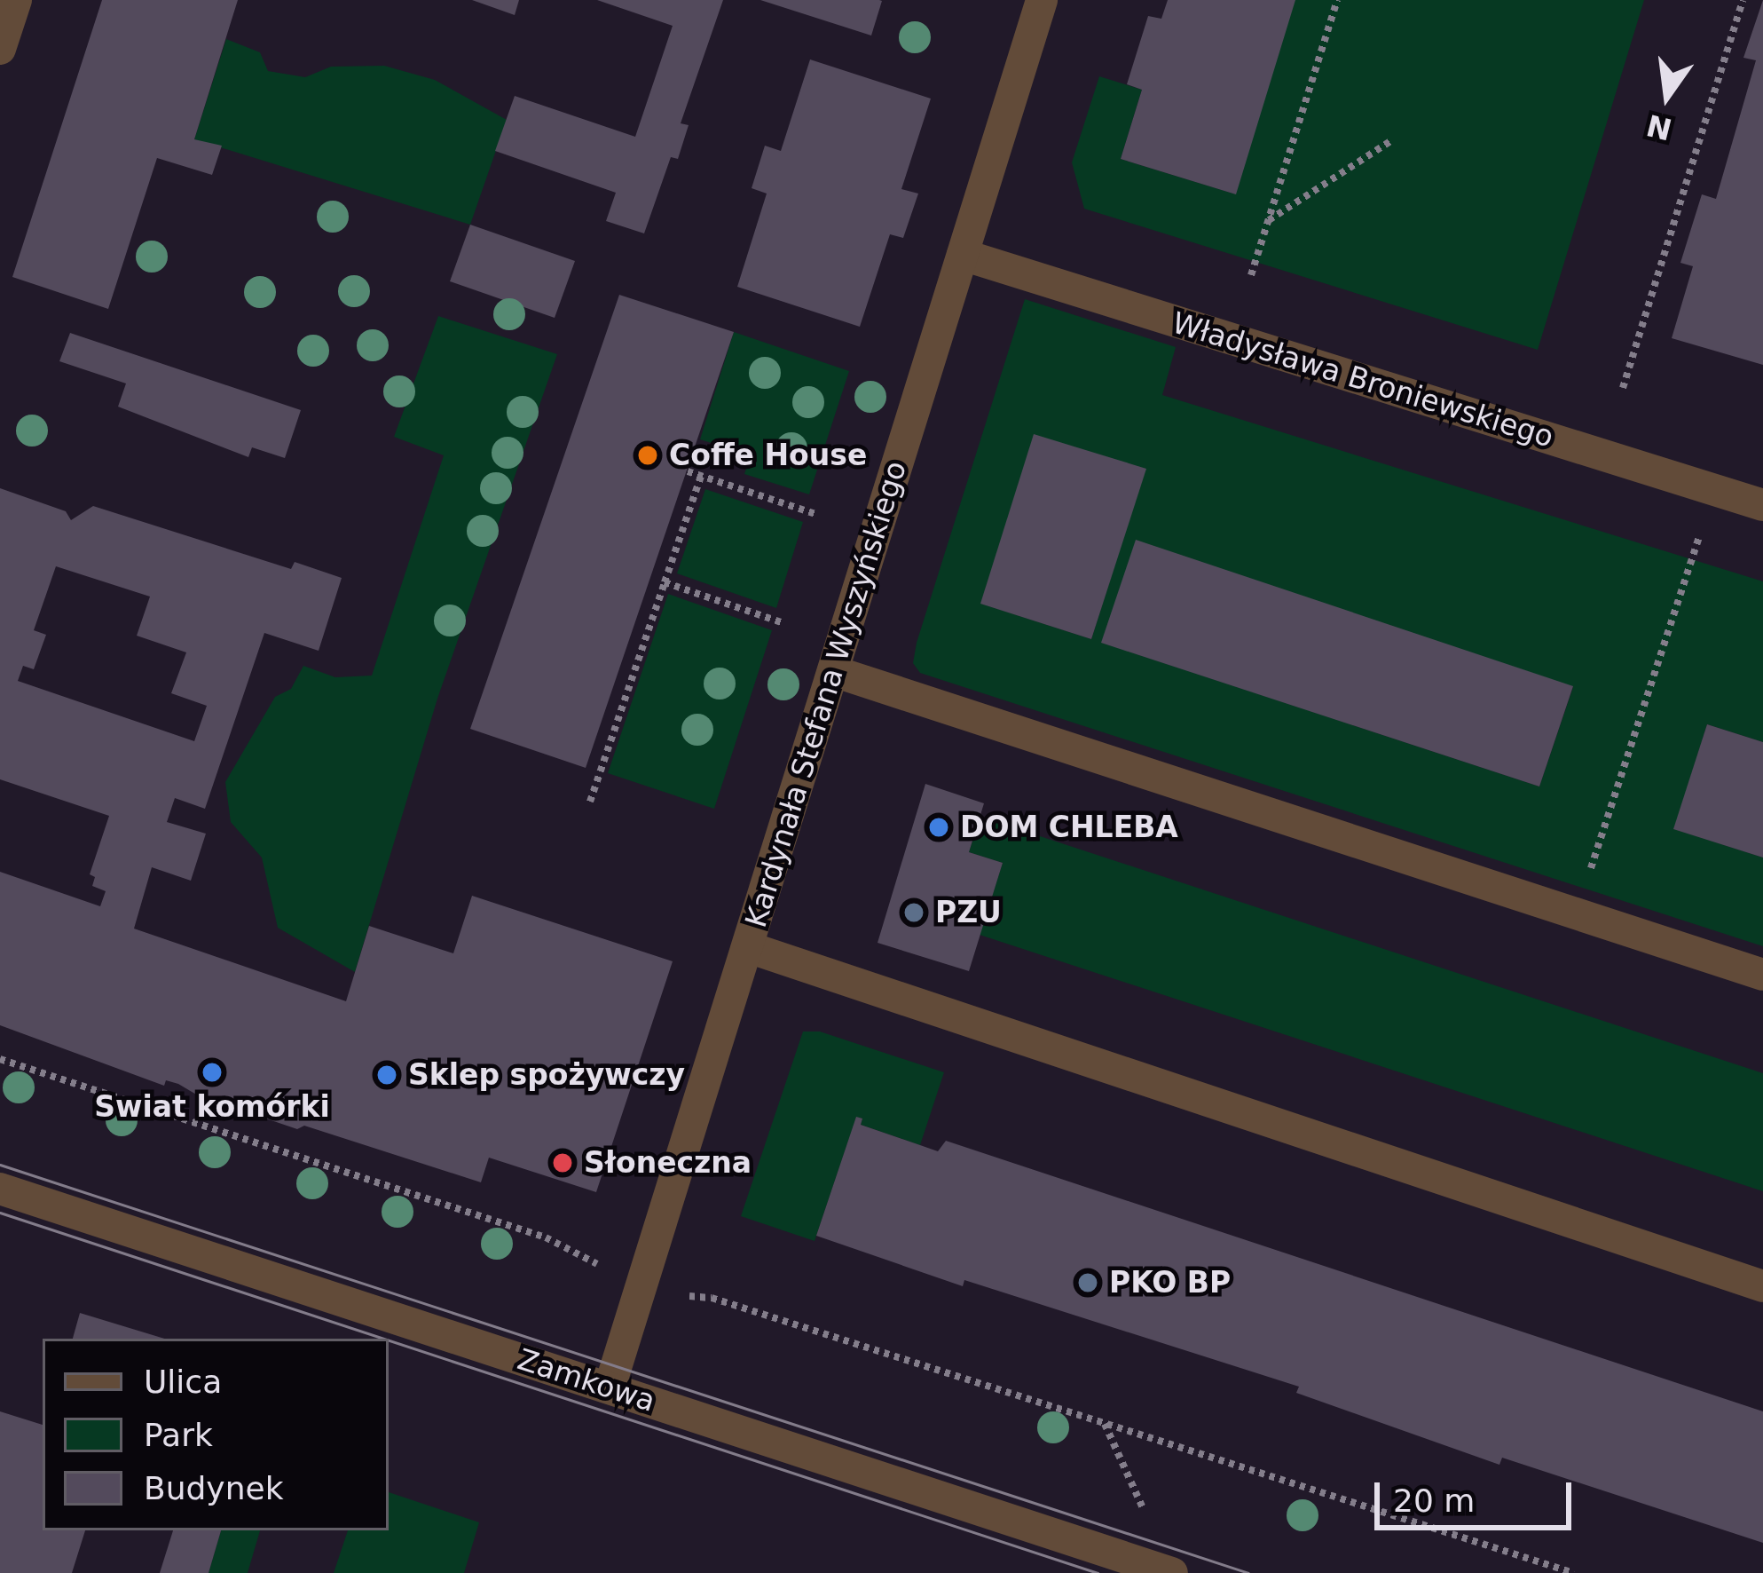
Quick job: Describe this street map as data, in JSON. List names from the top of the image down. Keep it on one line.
{"streets":{"street":["Władysława Broniewskiego","Kardynała Stefana Wyszyńskiego","Zamkowa"]},"crossings":[["Władysława Broniewskiego","Kardynała Stefana Wyszyńskiego"],["Kardynała Stefana Wyszyńskiego","Zamkowa"]],"places":["Coffe House","DOM CHLEBA","PZU","Swiat komórki","Sklep spożywczy","Słoneczna","PKO BP"],"legend":["Ulica","Park","Budynek"],"scale_bar":"20 m","north":"bottom"}
